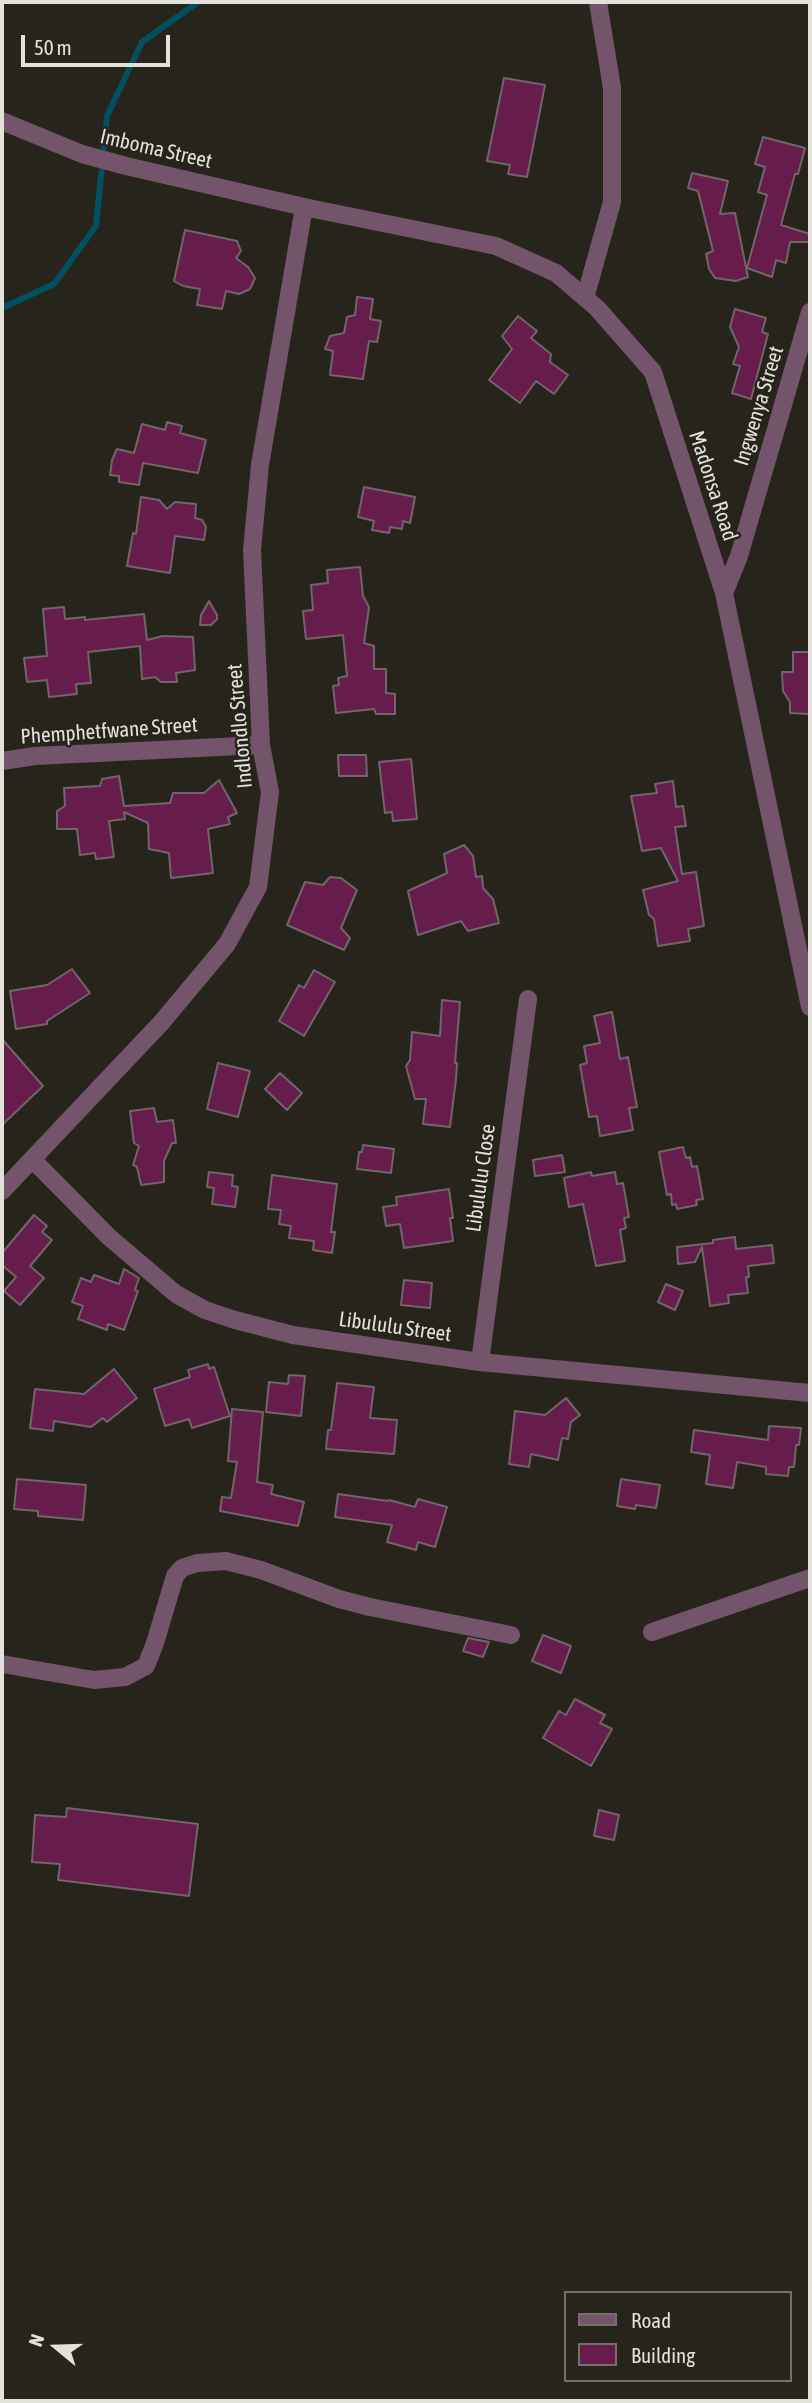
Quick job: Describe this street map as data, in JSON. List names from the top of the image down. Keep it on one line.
{"streets":{"street":["Imboma Street","Ingwenya Street","Madonsa Road","Indlondlo Street","Phemphetfwane Street","Libululu Close","Libululu Street"]},"crossings":[["Imboma Street","Madonsa Road"],["Imboma Street","Indlondlo Street"],["Ingwenya Street","Madonsa Road"],["Madonsa Road","Indlondlo Street"],["Indlondlo Street","Phemphetfwane Street"],["Indlondlo Street","Libululu Street"],["Libululu Close","Libululu Street"]],"legend":["Road","Building"],"scale_bar":"50 m","north":"left"}
